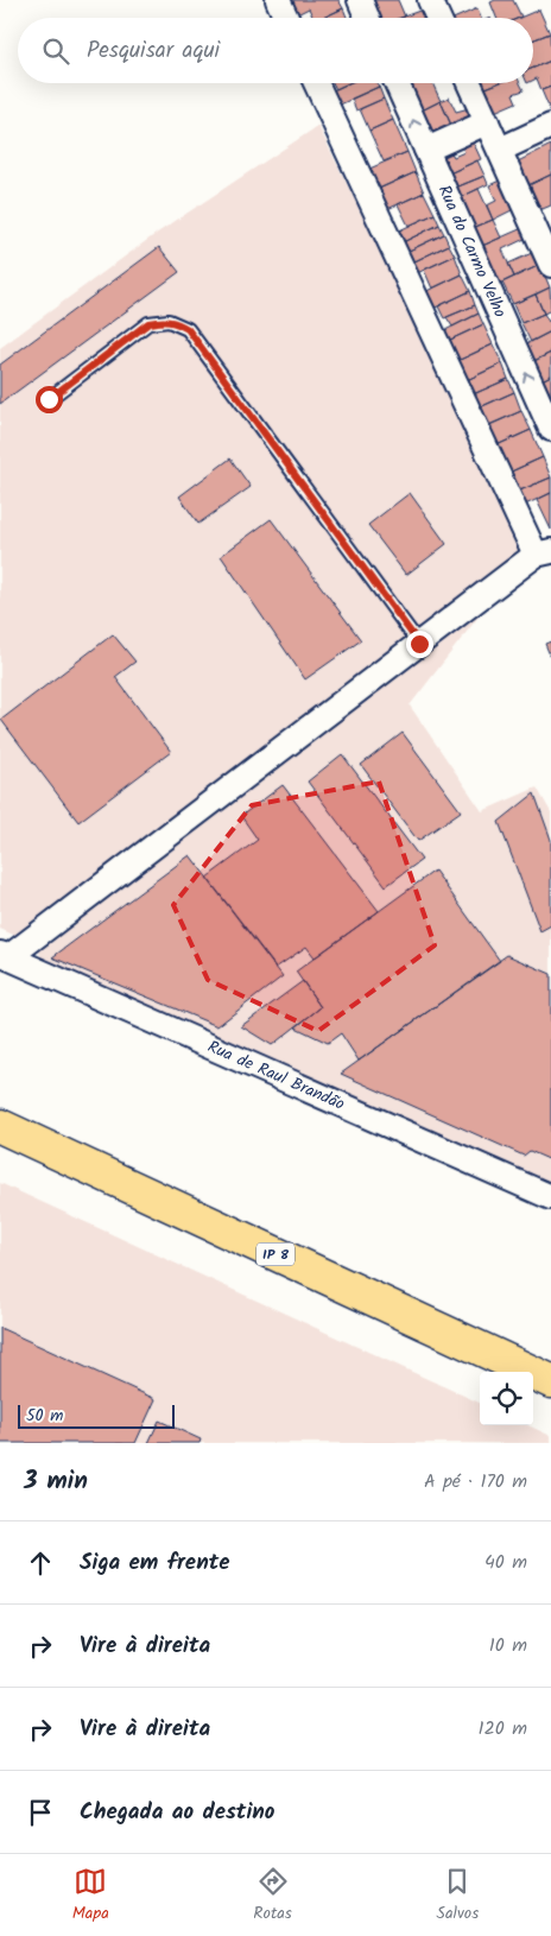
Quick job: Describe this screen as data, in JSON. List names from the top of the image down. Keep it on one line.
{"streets":{"main road":["IP 8"],"street":["Rua do Carmo Velho","Rua de Raul Brandão"]},"scale_bar":"50 m","page":{"search":"Pesquisar aqui","scale":"50 m","heading":["3 min","A pé · 170 m"],"list":[["Siga em frente","40 m"],["Vire à direita","10 m"],["Vire à direita","120 m"],"Chegada ao destino"],"nav":["Mapa","Rotas","Salvos"]}}
